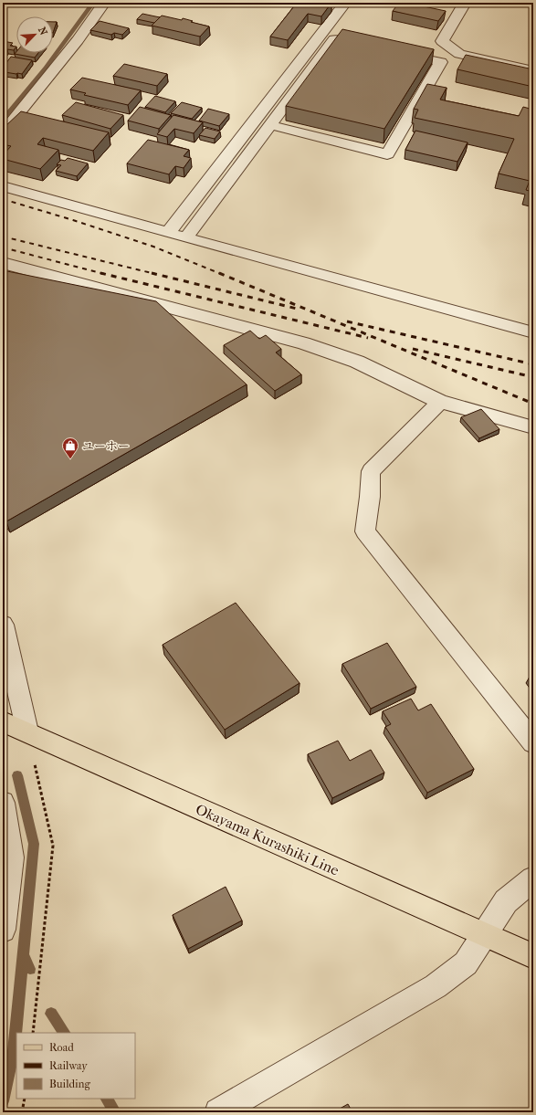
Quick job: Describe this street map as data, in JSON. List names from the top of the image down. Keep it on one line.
{"streets":{"main road":["Okayama Kurashiki Line"]},"places":{"shop":["ユーホー"]},"legend":["Road","Railway","Building"],"north":"top right"}
